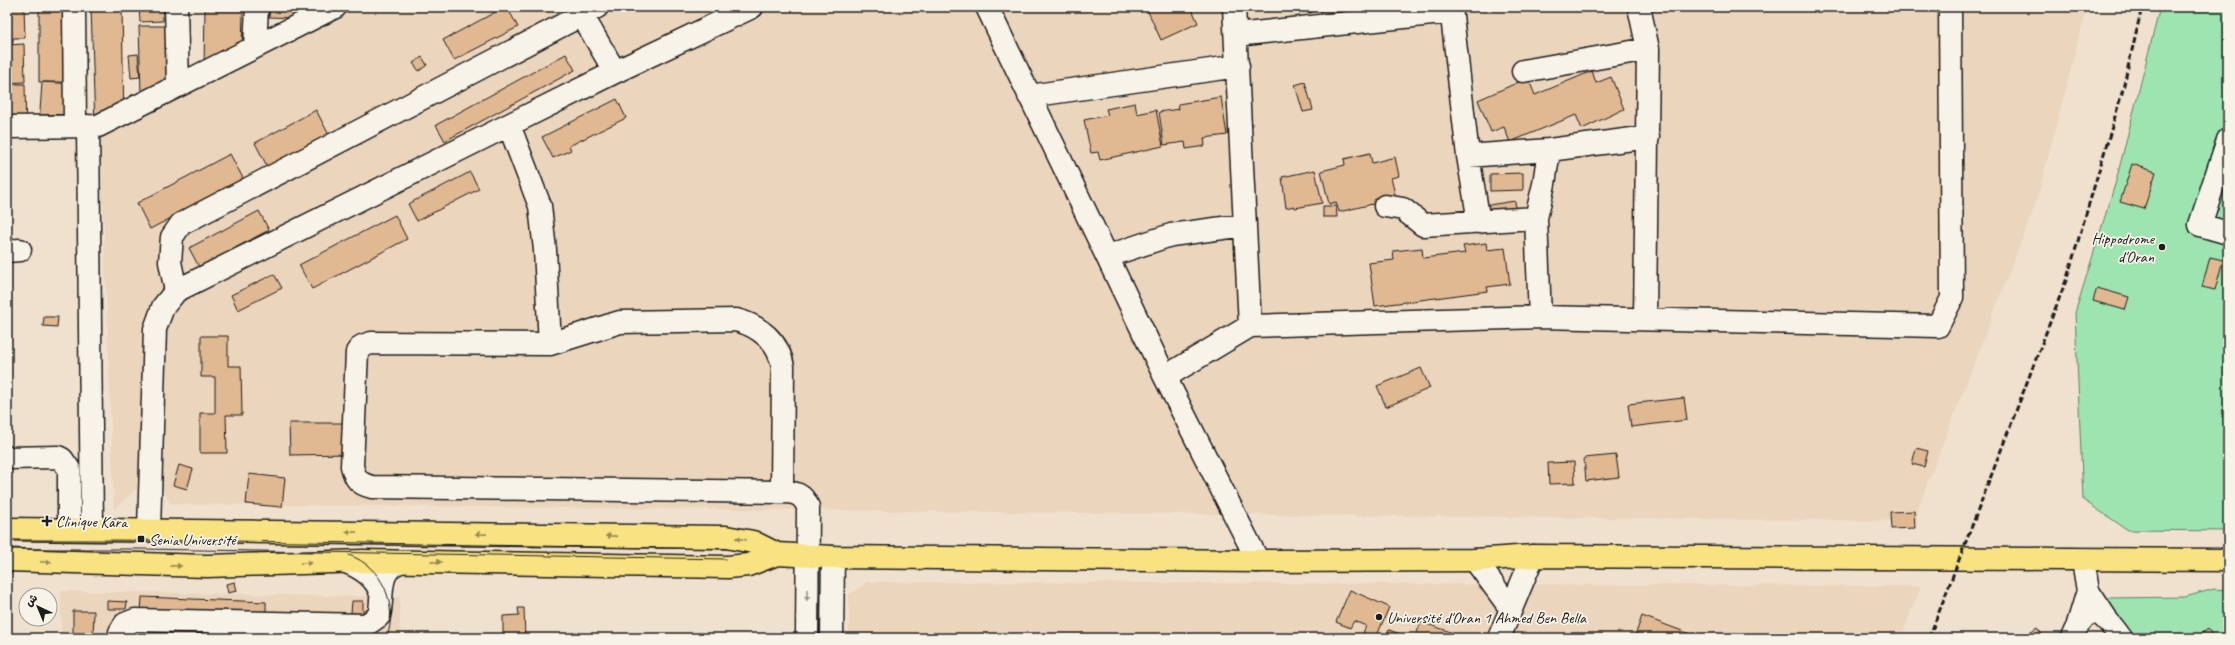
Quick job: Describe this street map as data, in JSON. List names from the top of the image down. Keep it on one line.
{"places":{"other":["Hippodrome d'Oran","Université d'Oran 1 Ahmed Ben Bella"],"health":["Clinique Kara"],"transit":["Senia Université"]},"north":"top left"}
